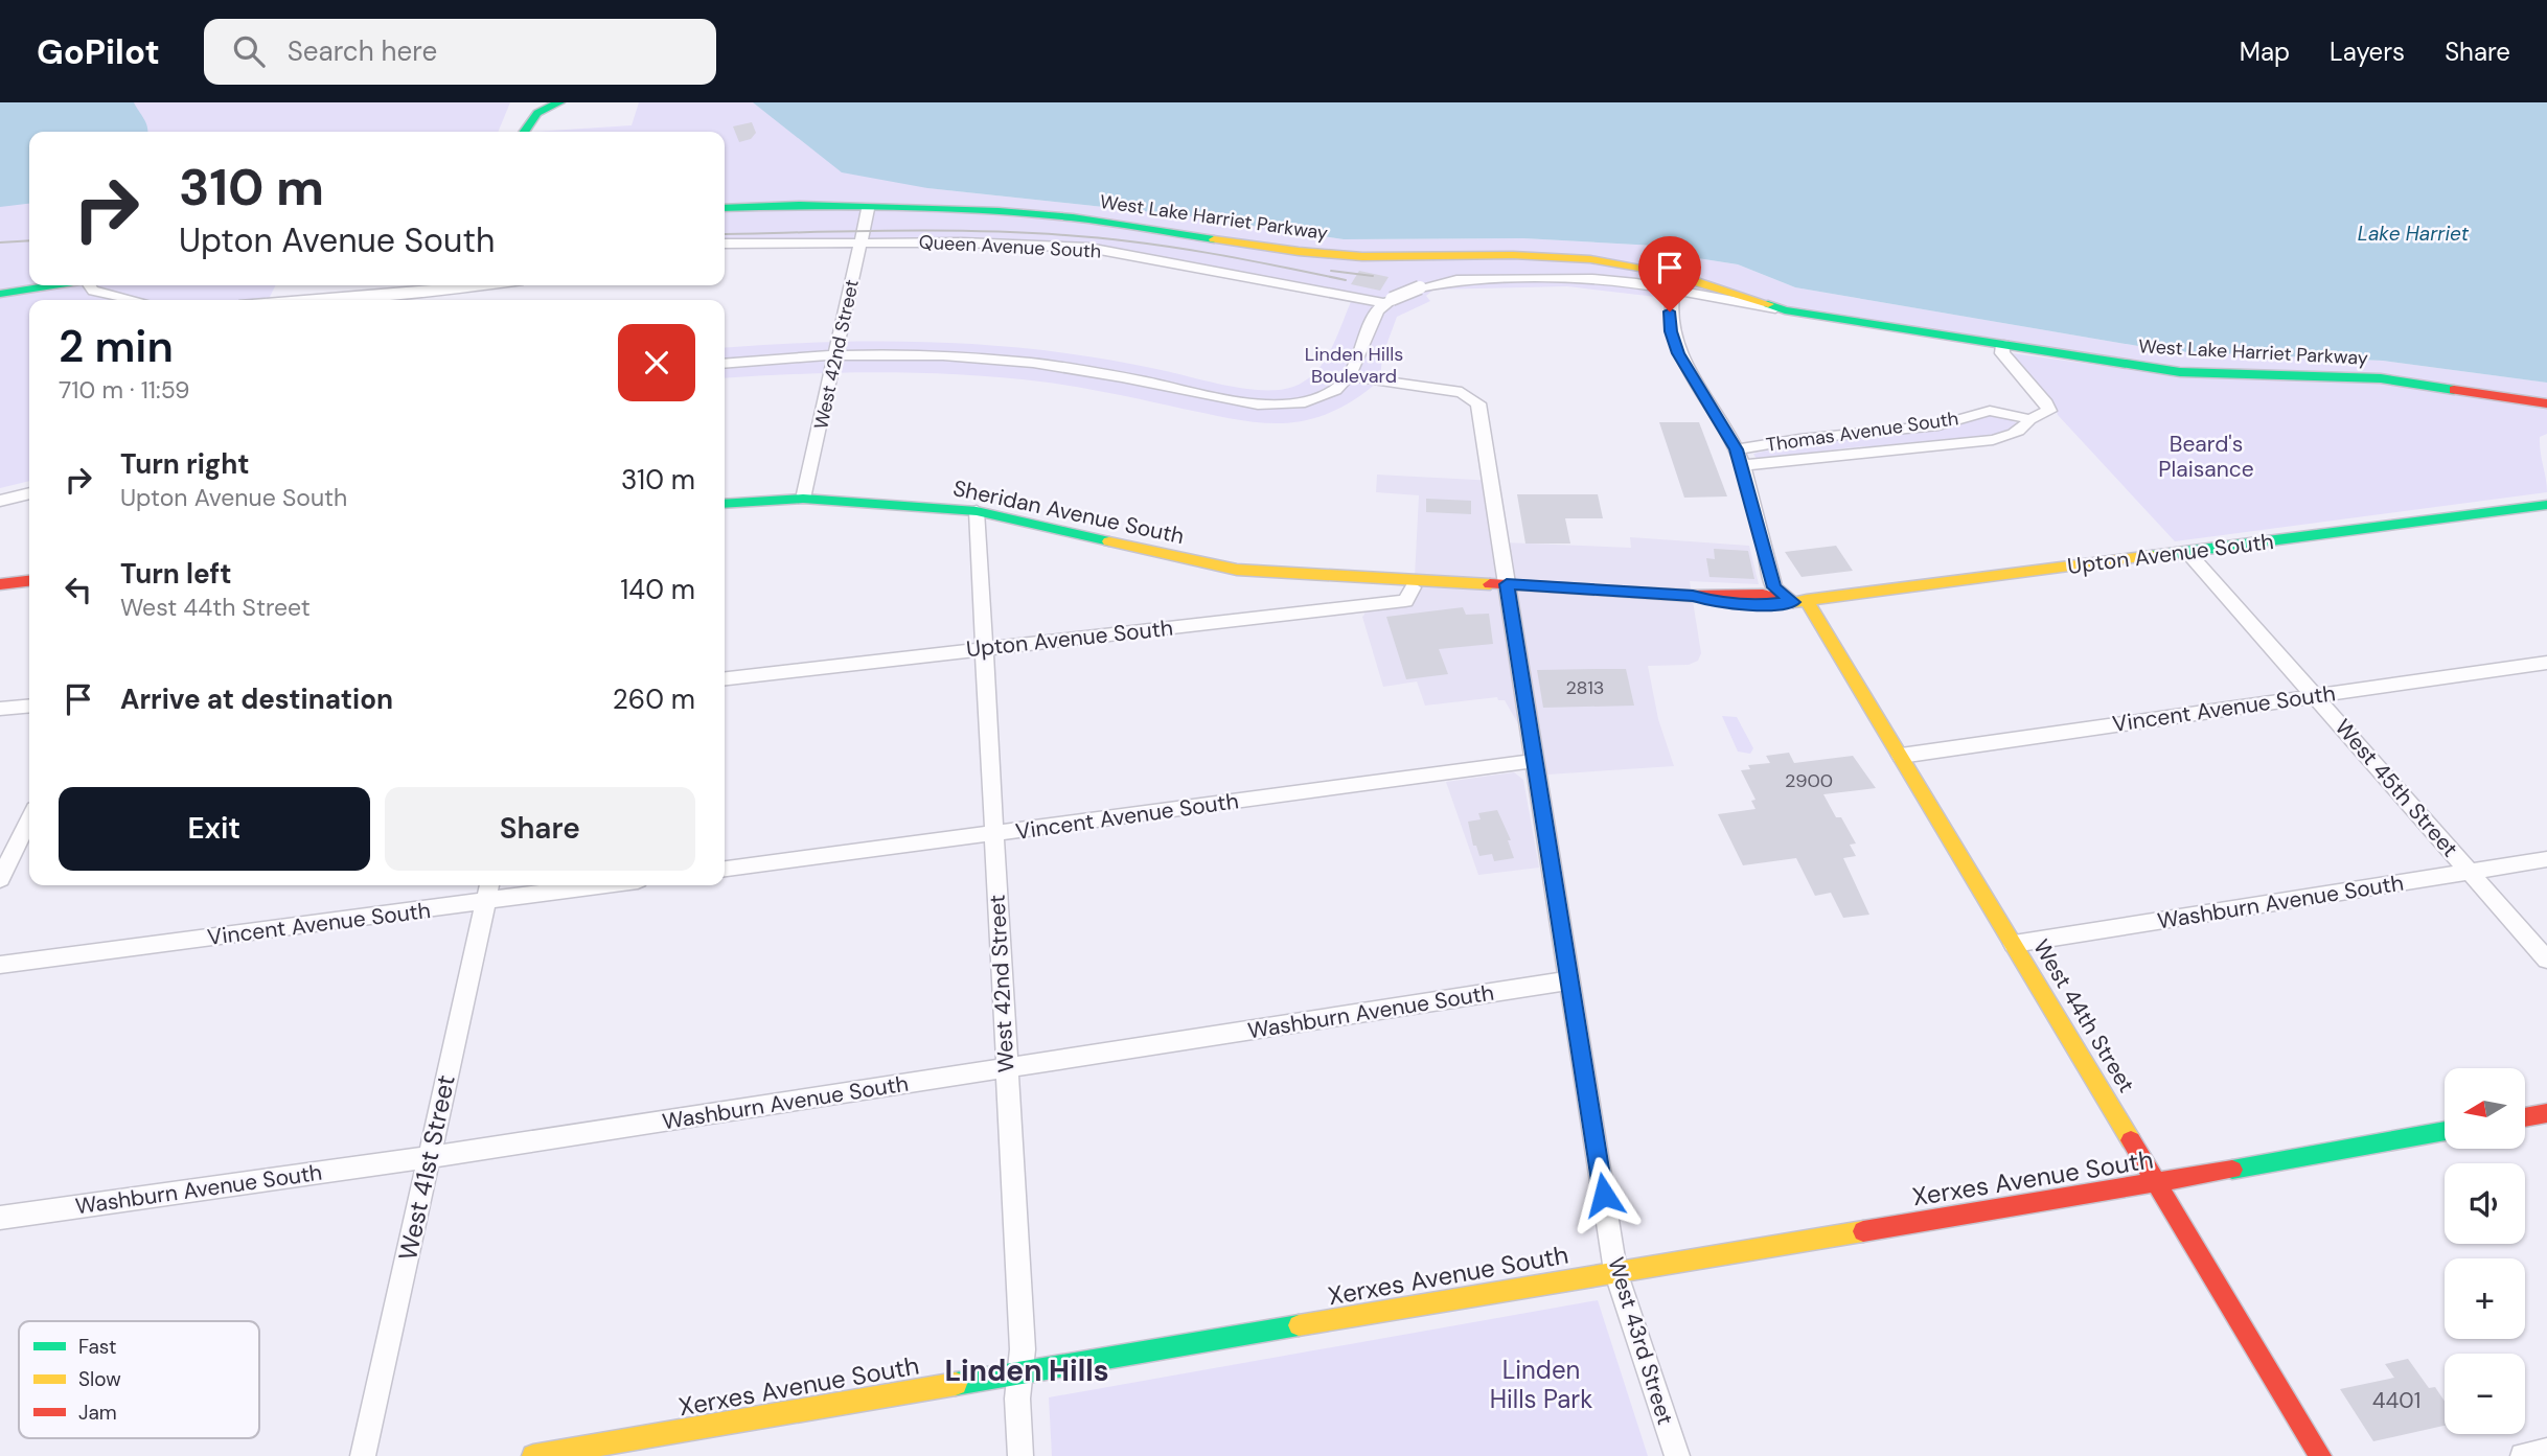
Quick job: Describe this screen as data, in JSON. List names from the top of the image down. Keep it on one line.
{"streets":{"street":["West Lake Harriet Parkway","Queen Avenue South","West 42nd Street","Thomas Avenue South","Sheridan Avenue South","Upton Avenue South","Vincent Avenue South","West 45th Street","Washburn Avenue South","West 44th Street","West 41st Street","Xerxes Avenue South","West 43rd Street"]},"crossings":[["West Lake Harriet Parkway","Queen Avenue South"],["West Lake Harriet Parkway","West 42nd Street"],["West Lake Harriet Parkway","Thomas Avenue South"],["West Lake Harriet Parkway","West 44th Street"],["Queen Avenue South","West 42nd Street"],["West 42nd Street","Sheridan Avenue South"],["West 42nd Street","Upton Avenue South"],["West 42nd Street","Vincent Avenue South"],["West 42nd Street","Washburn Avenue South"],["West 42nd Street","Xerxes Avenue South"],["Thomas Avenue South","West 44th Street"],["Sheridan Avenue South","Upton Avenue South"],["Sheridan Avenue South","West 43rd Street"],["Upton Avenue South","West 45th Street"],["Upton Avenue South","West 44th Street"],["Upton Avenue South","West 43rd Street"],["Vincent Avenue South","West 45th Street"],["Vincent Avenue South","West 44th Street"],["Vincent Avenue South","West 41st Street"],["Vincent Avenue South","West 43rd Street"],["West 45th Street","Washburn Avenue South"],["Washburn Avenue South","West 44th Street"],["Washburn Avenue South","West 41st Street"],["Washburn Avenue South","West 43rd Street"],["West 44th Street","Xerxes Avenue South"],["Xerxes Avenue South","West 43rd Street"]],"districts":["Linden Hills"],"water":["Lake Harriet"],"parks":["Linden Hills Boulevard","Beard's Plaisance","Linden Hills Park"],"house_numbers":["2813","2900","4401"],"legend":["Fast","Slow","Jam"],"north":"left","page":{"header":"GoPilot","search":"Search here","nav":["Map","Layers","Share"],"turn":["310 m","Upton Avenue South"],"heading":["2 min","710 m · 11:59"],"list":[{"name":"Turn right","note":"Upton Avenue South","value":"310 m"},{"name":"Turn left","note":"West 44th Street","value":"140 m"},{"name":"Arrive at destination","value":"260 m"}],"buttons":["Exit","Share"],"map_buttons":["+","−"]}}
